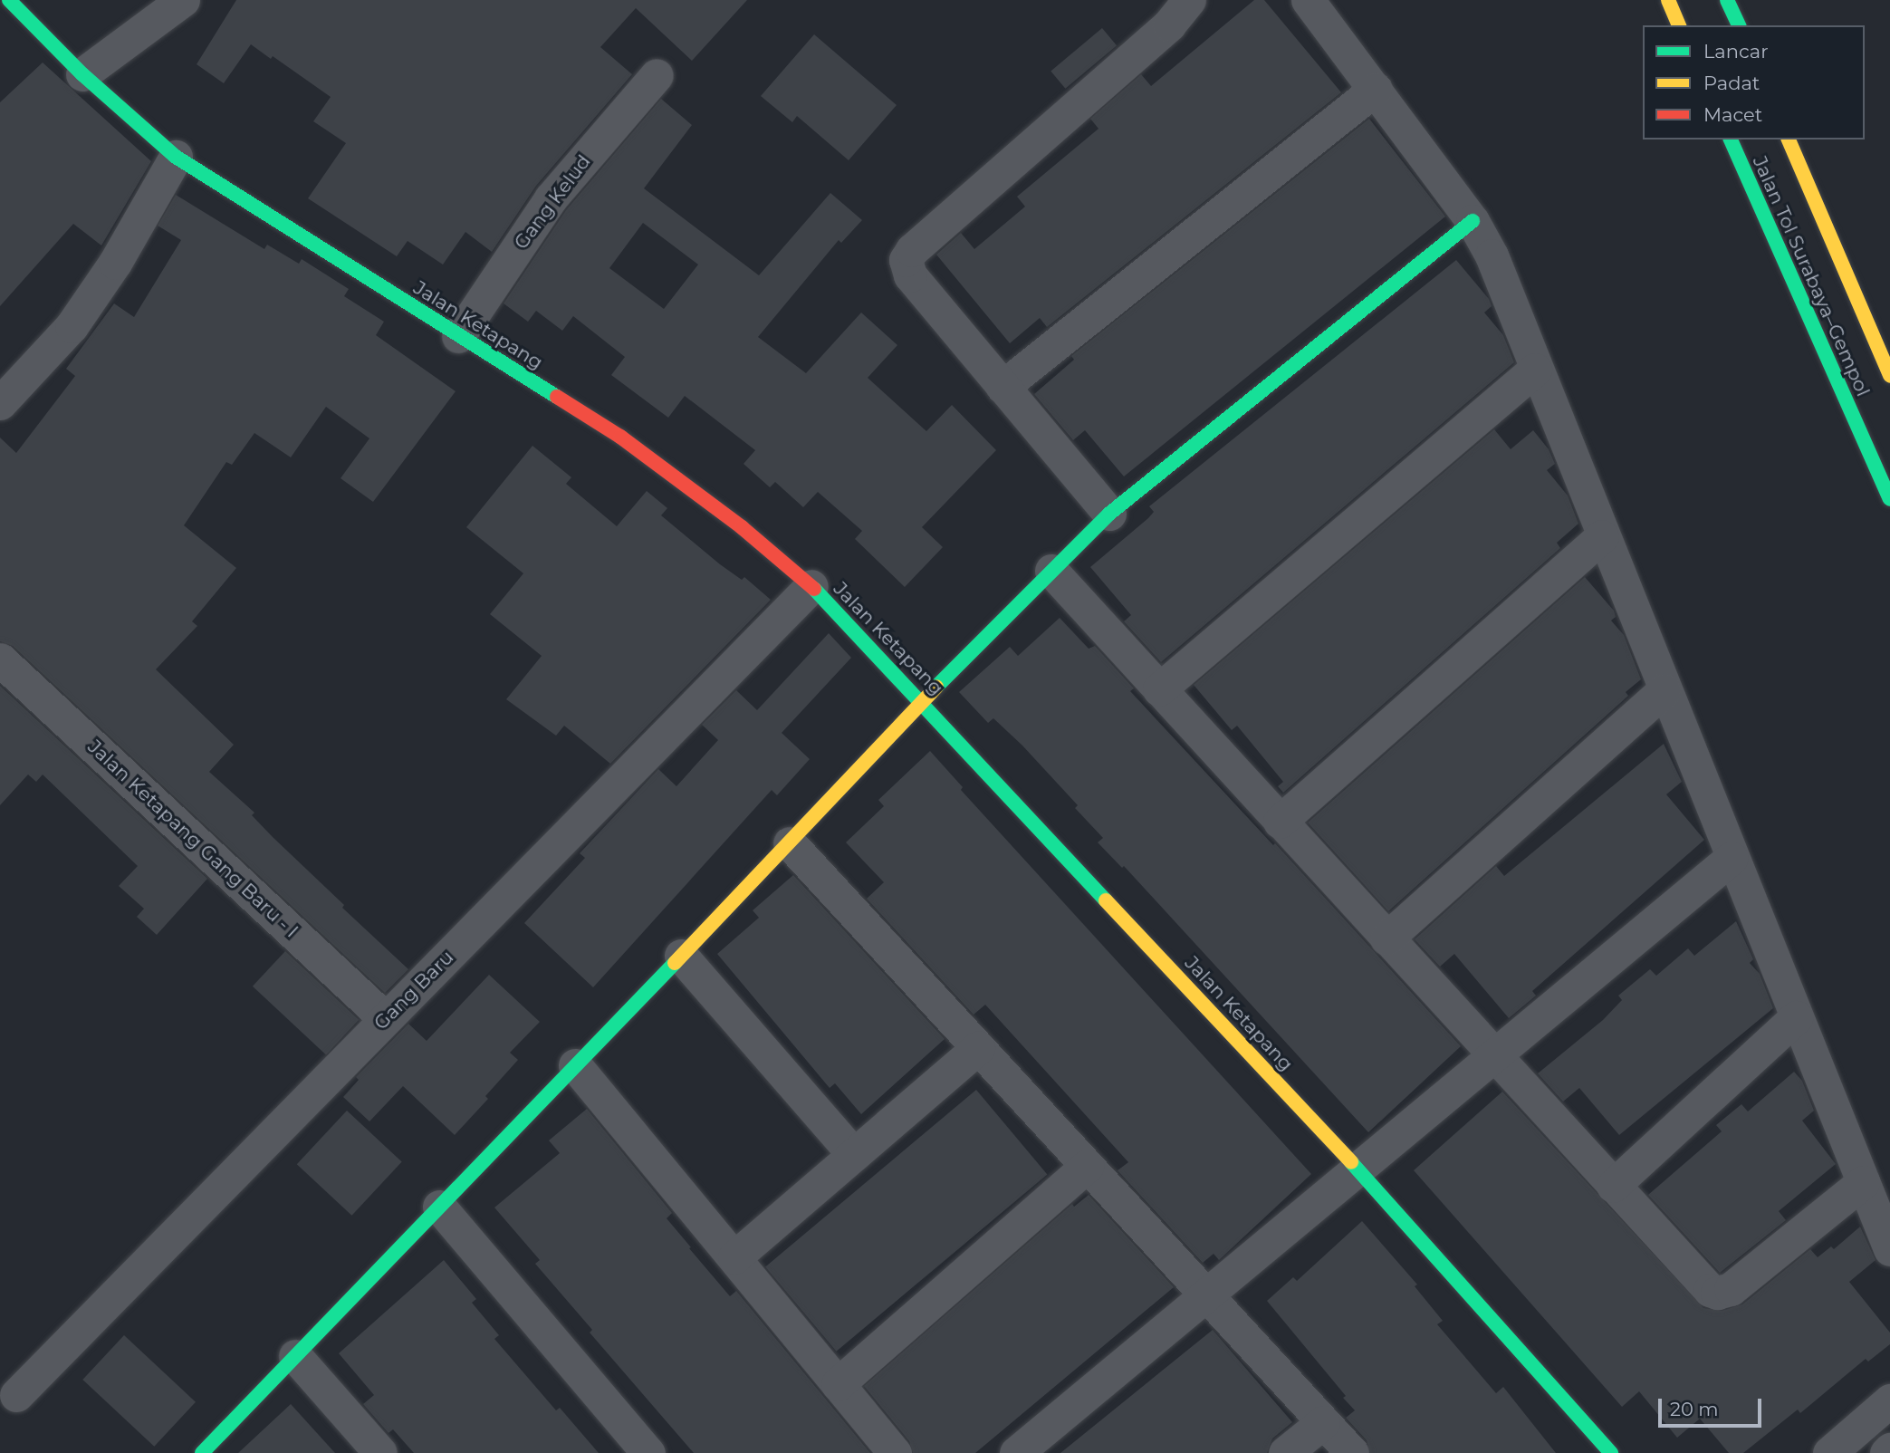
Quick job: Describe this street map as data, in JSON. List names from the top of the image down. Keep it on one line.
{"streets":{"main road":["Jalan Tol Surabaya–Gempol","Jalan Ketapang"],"street":["Gang Kelud","Jalan Ketapang Gang Baru - I","Gang Baru"]},"crossings":[["Gang Kelud","Jalan Ketapang"],["Jalan Ketapang","Gang Baru"],["Jalan Ketapang Gang Baru - I","Gang Baru"]],"legend":["Lancar","Padat","Macet"],"scale_bar":"20 m"}
